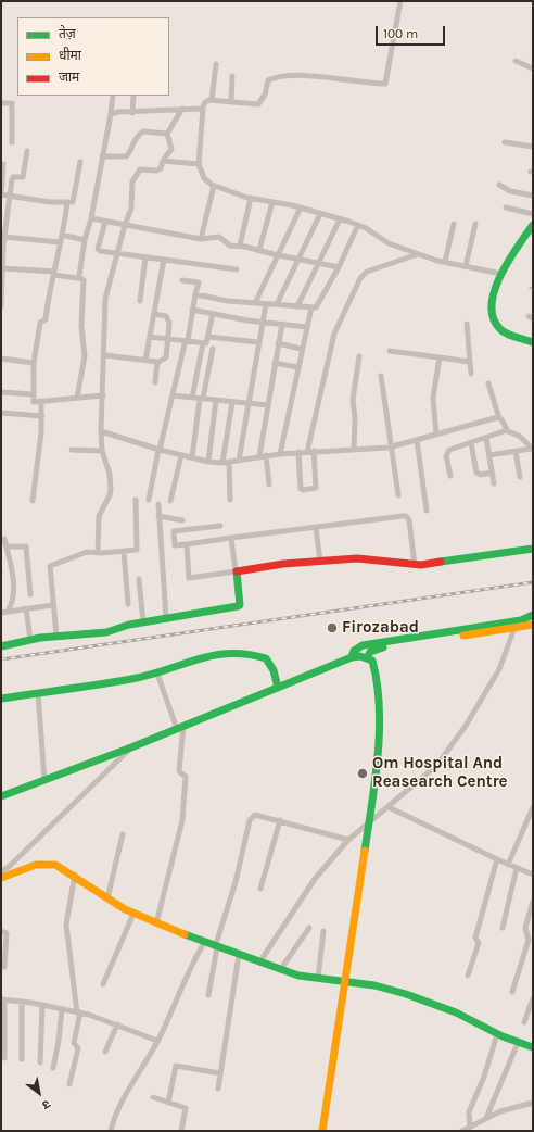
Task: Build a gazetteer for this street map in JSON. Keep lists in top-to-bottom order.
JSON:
{
  "places": ["Firozabad", "Om Hospital And Reasearch Centre"],
  "legend": ["तेज़", "धीमा", "जाम"],
  "scale_bar": "100 m",
  "north": "bottom right"
}
